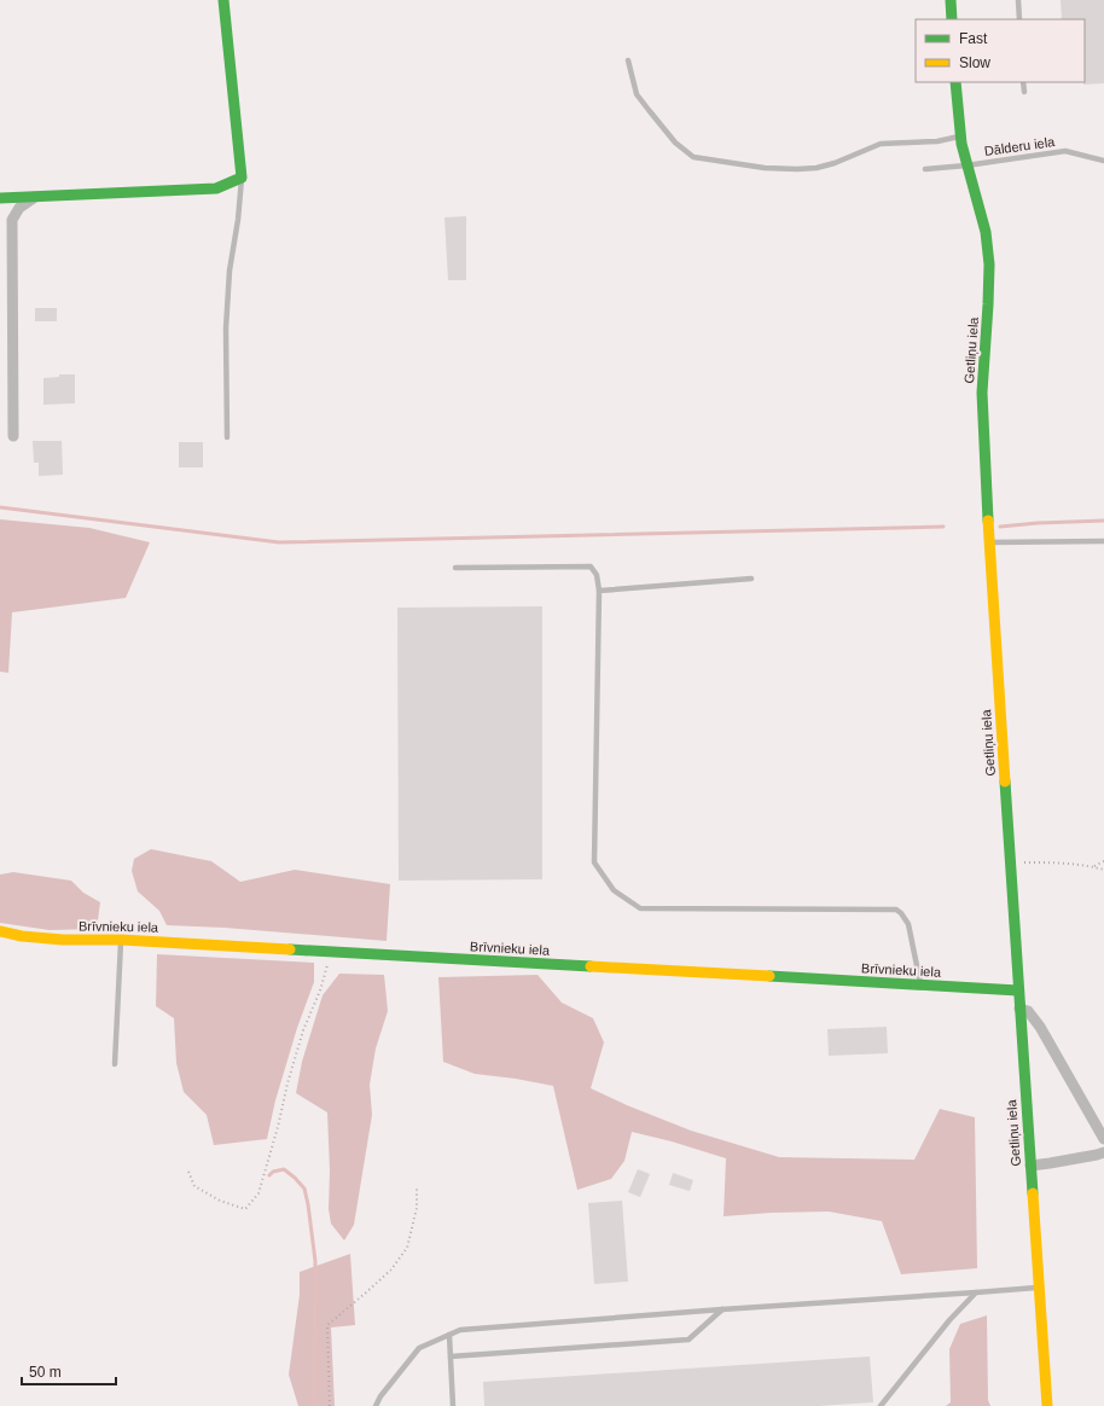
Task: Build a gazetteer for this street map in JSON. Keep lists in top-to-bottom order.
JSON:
{
  "streets": {
    "street": ["Getliņu iela", "Brīvnieku iela"],
    "lane": ["Dālderu iela"]
  },
  "crossings": [
    ["Dālderu iela", "Getliņu iela"],
    ["Getliņu iela", "Brīvnieku iela"]
  ],
  "legend": ["Fast", "Slow"],
  "scale_bar": "50 m"
}
